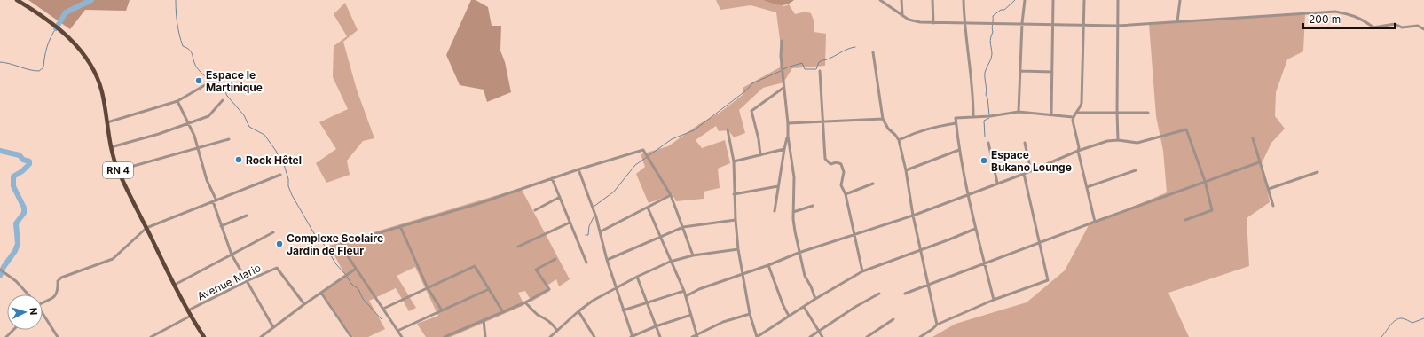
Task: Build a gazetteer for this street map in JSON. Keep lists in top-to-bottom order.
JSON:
{
  "streets": {
    "highway": ["RN 4"],
    "street": ["Avenue Mario"]
  },
  "crossings": [
    ["RN 4", "Avenue Mario"]
  ],
  "places": [
    "Espace le Martinique",
    "Rock Hôtel",
    "Espace Bukano Lounge",
    "Complexe Scolaire Jardin de Fleur"
  ],
  "scale_bar": "200 m",
  "north": "right"
}
